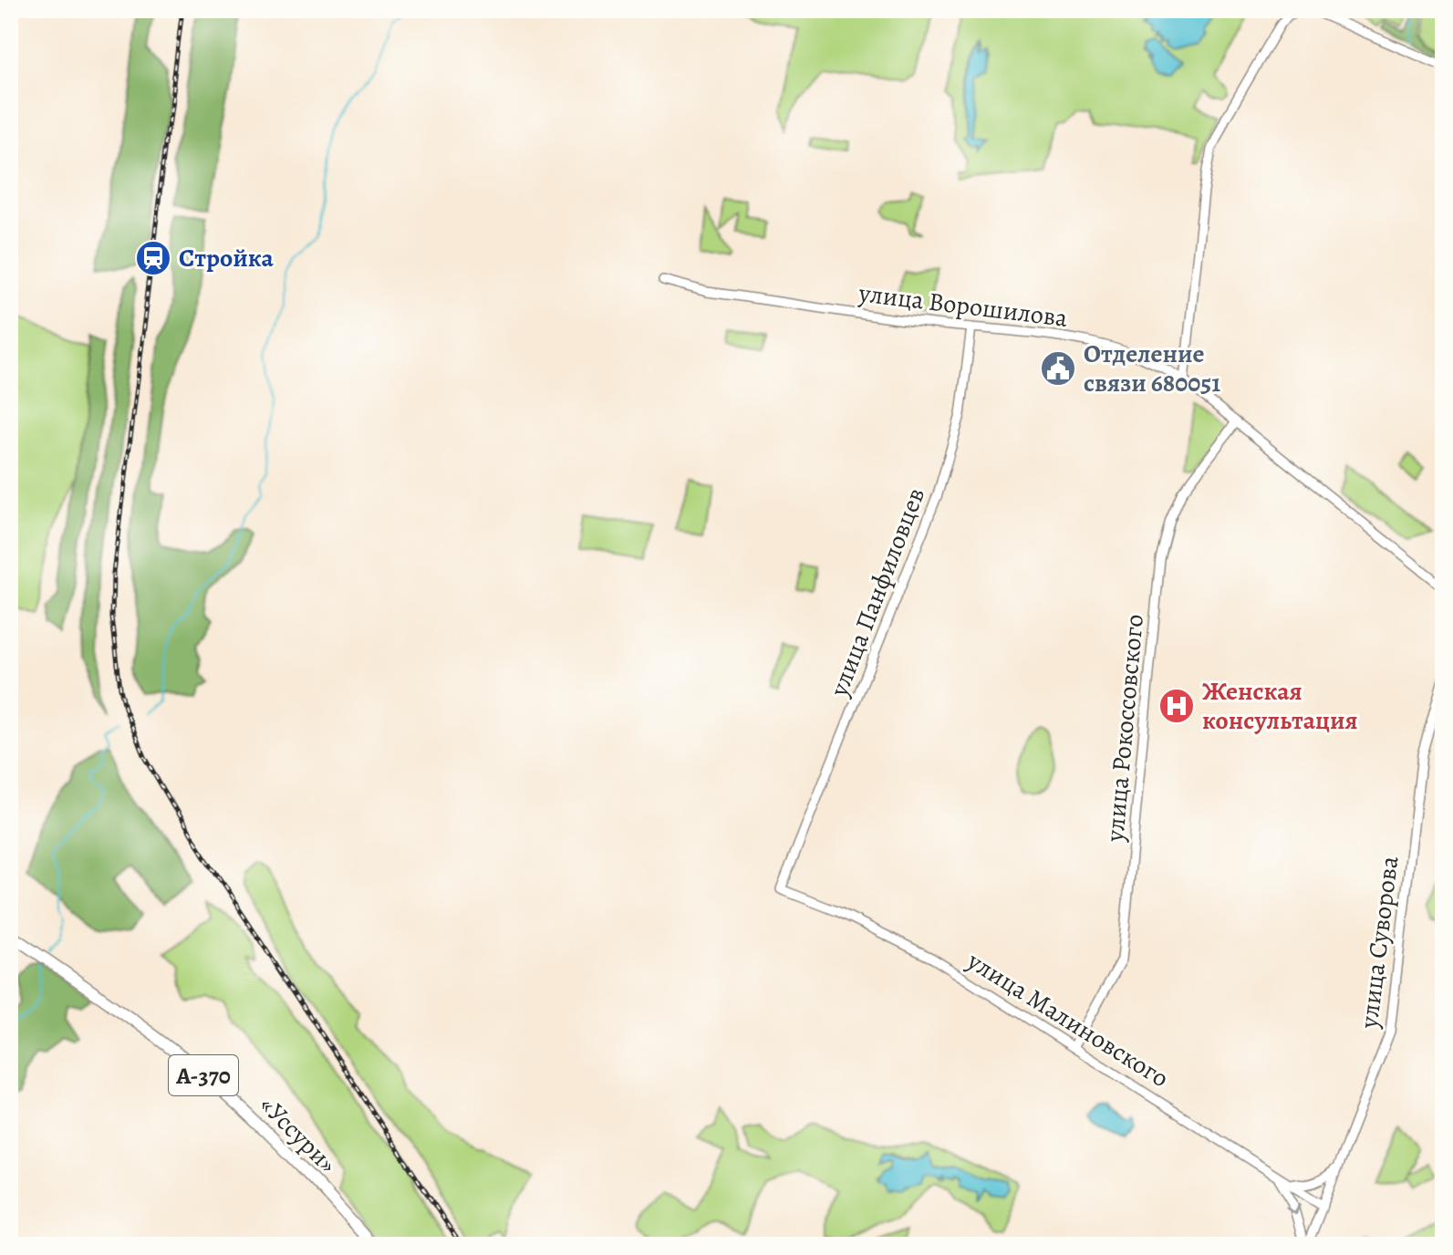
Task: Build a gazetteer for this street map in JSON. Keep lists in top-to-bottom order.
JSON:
{
  "streets": {
    "highway": ["А-370", "«Уссури»"],
    "street": [
      "улица Ворошилова",
      "улица Панфиловцев",
      "улица Рокоссовского",
      "улица Суворова",
      "улица Малиновского"
    ]
  },
  "crossings": [
    ["улица Ворошилова", "улица Панфиловцев"],
    ["улица Ворошилова", "улица Рокоссовского"],
    ["улица Панфиловцев", "улица Малиновского"],
    ["улица Рокоссовского", "улица Малиновского"],
    ["улица Суворова", "улица Малиновского"]
  ],
  "places": {
    "station": ["Стройка"],
    "public building": ["Отделение связи 680051"],
    "hospital": ["Женская консультация"]
  }
}
